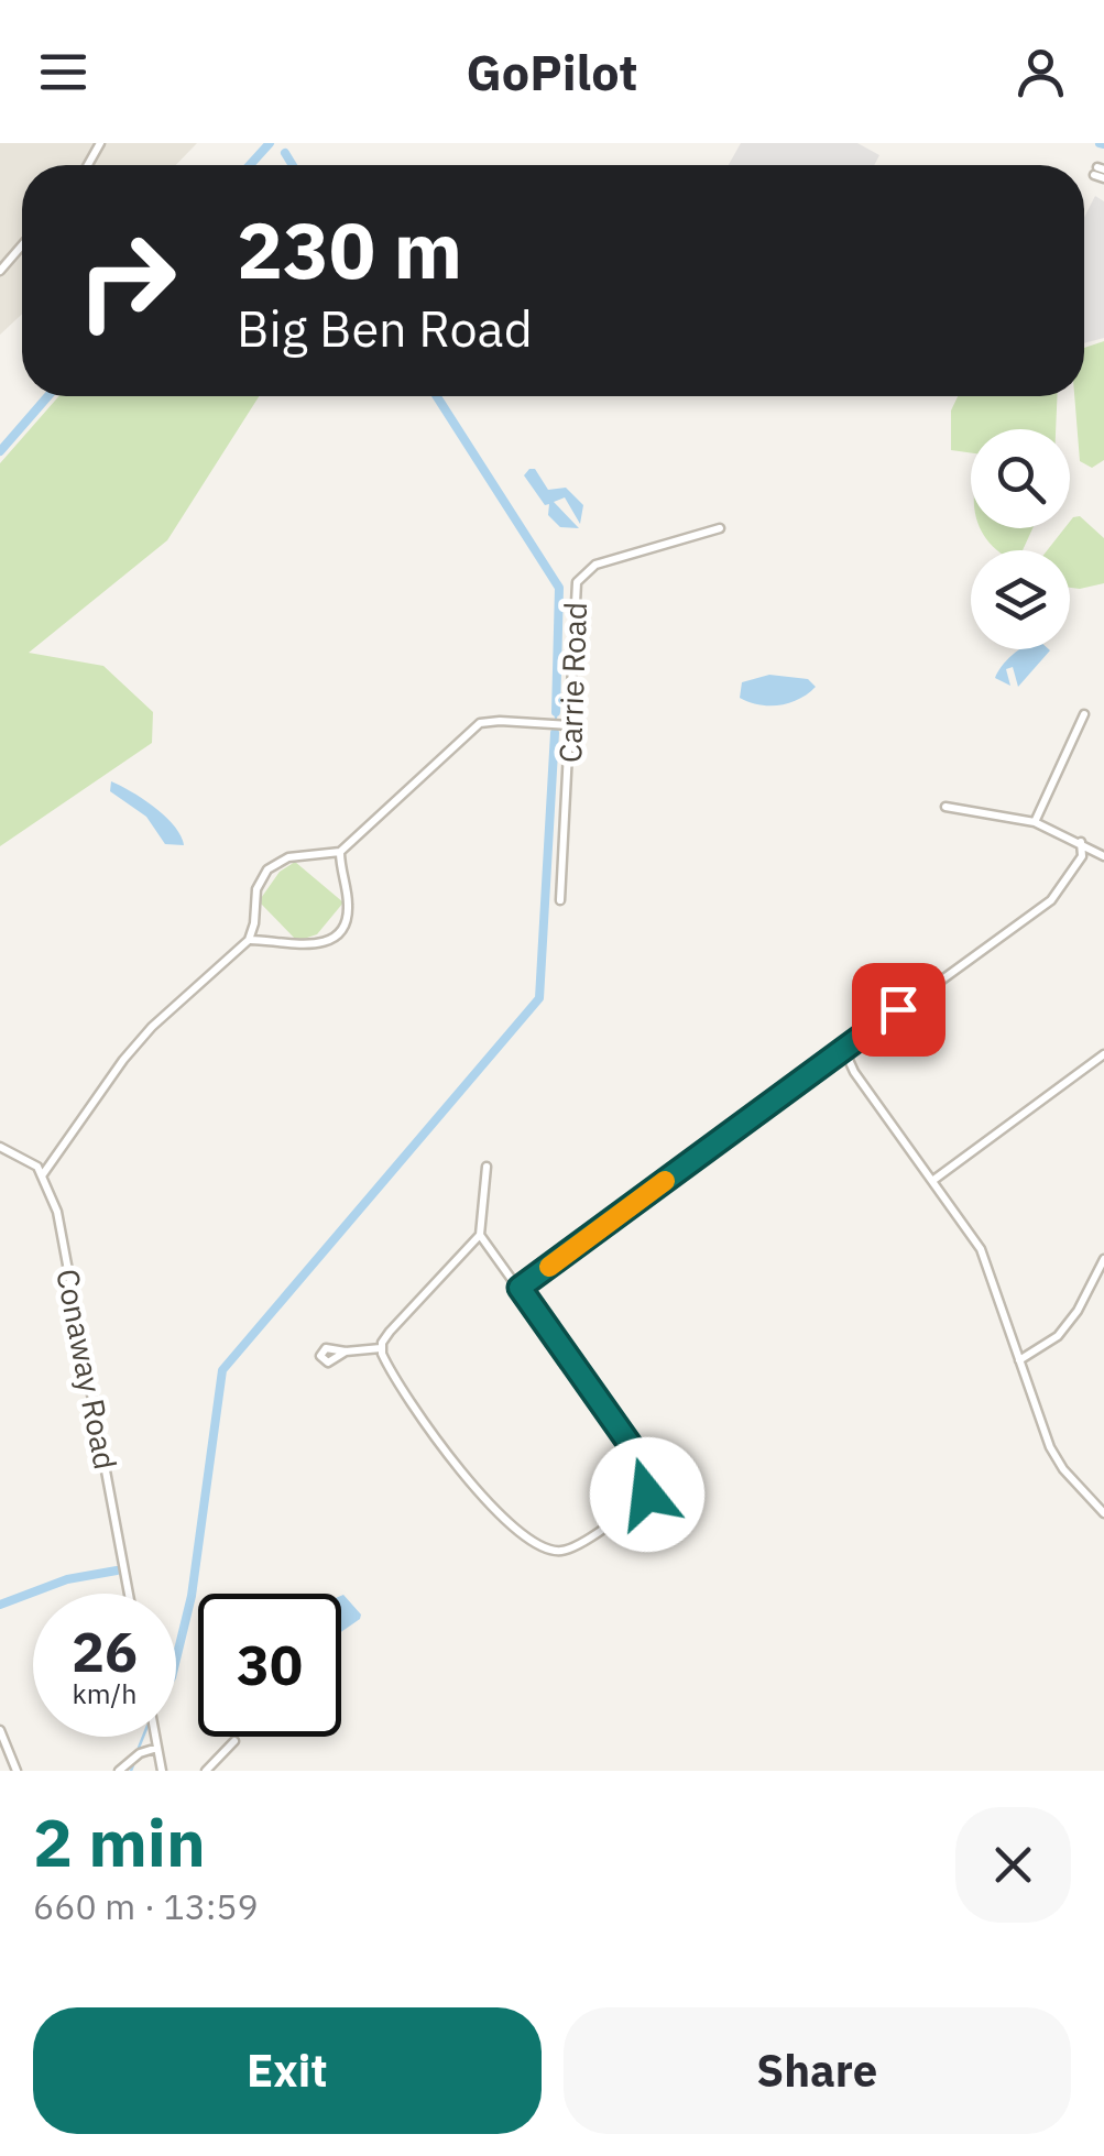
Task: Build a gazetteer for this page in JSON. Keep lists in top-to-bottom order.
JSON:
{
  "streets": {
    "street": ["Carrie Road", "Conaway Road"]
  },
  "page": {
    "header": "GoPilot",
    "turn": ["230 m", "Big Ben Road"],
    "speed": "26 km/h",
    "limit": "30",
    "heading": ["2 min", "660 m · 13:59"],
    "buttons": ["Exit", "Share"]
  }
}
